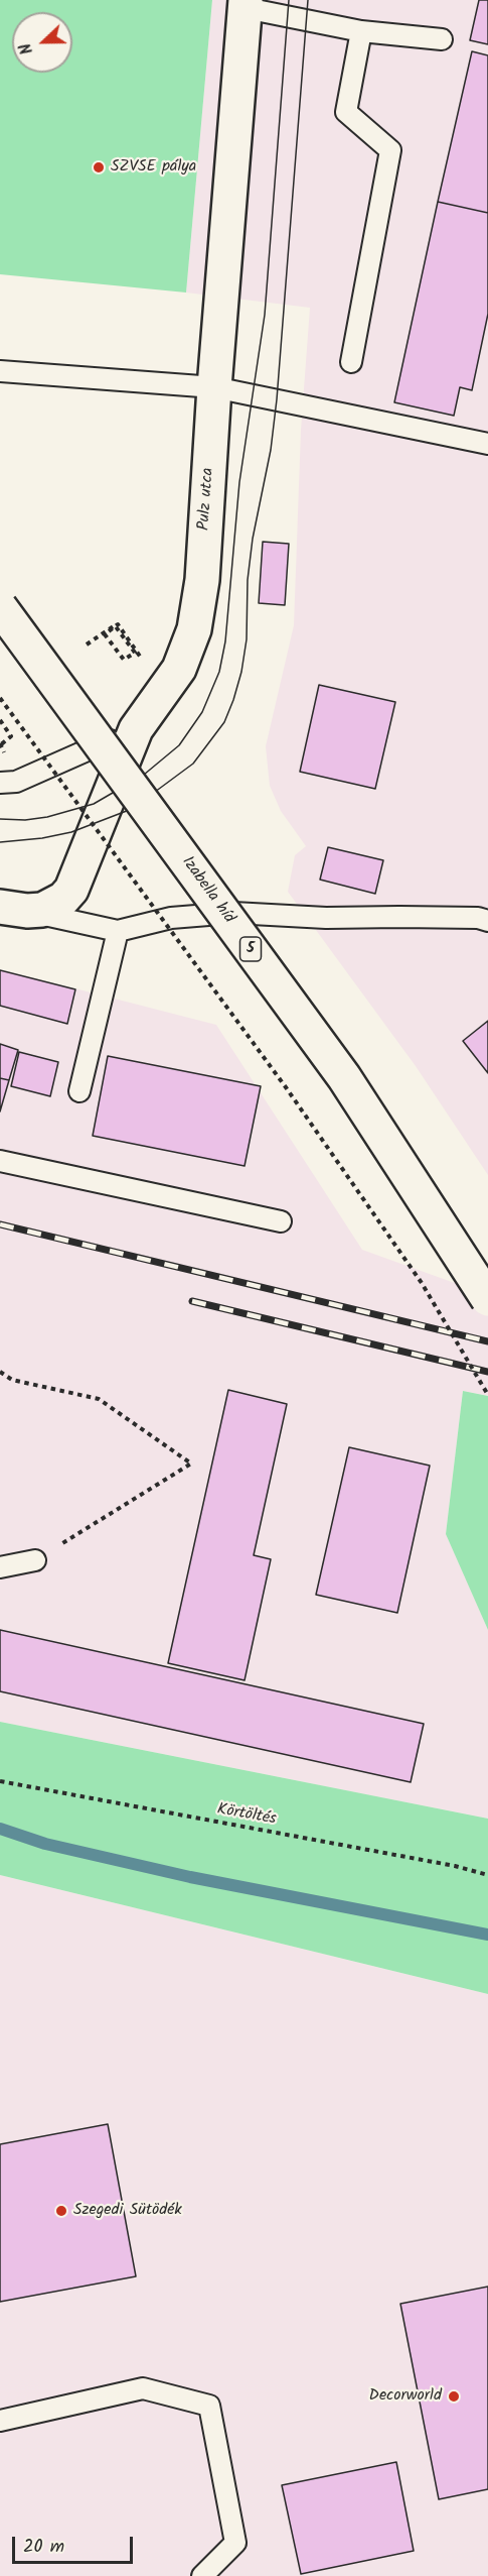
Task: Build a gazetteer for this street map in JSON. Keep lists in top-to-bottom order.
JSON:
{
  "streets": {
    "street": ["Pulz utca", "Izabella híd", "5"],
    "path": ["Körtöltés"]
  },
  "places": ["SZVSE pálya", "Szegedi Sütödék", "Decorworld"],
  "scale_bar": "20 m",
  "north": "left"
}
